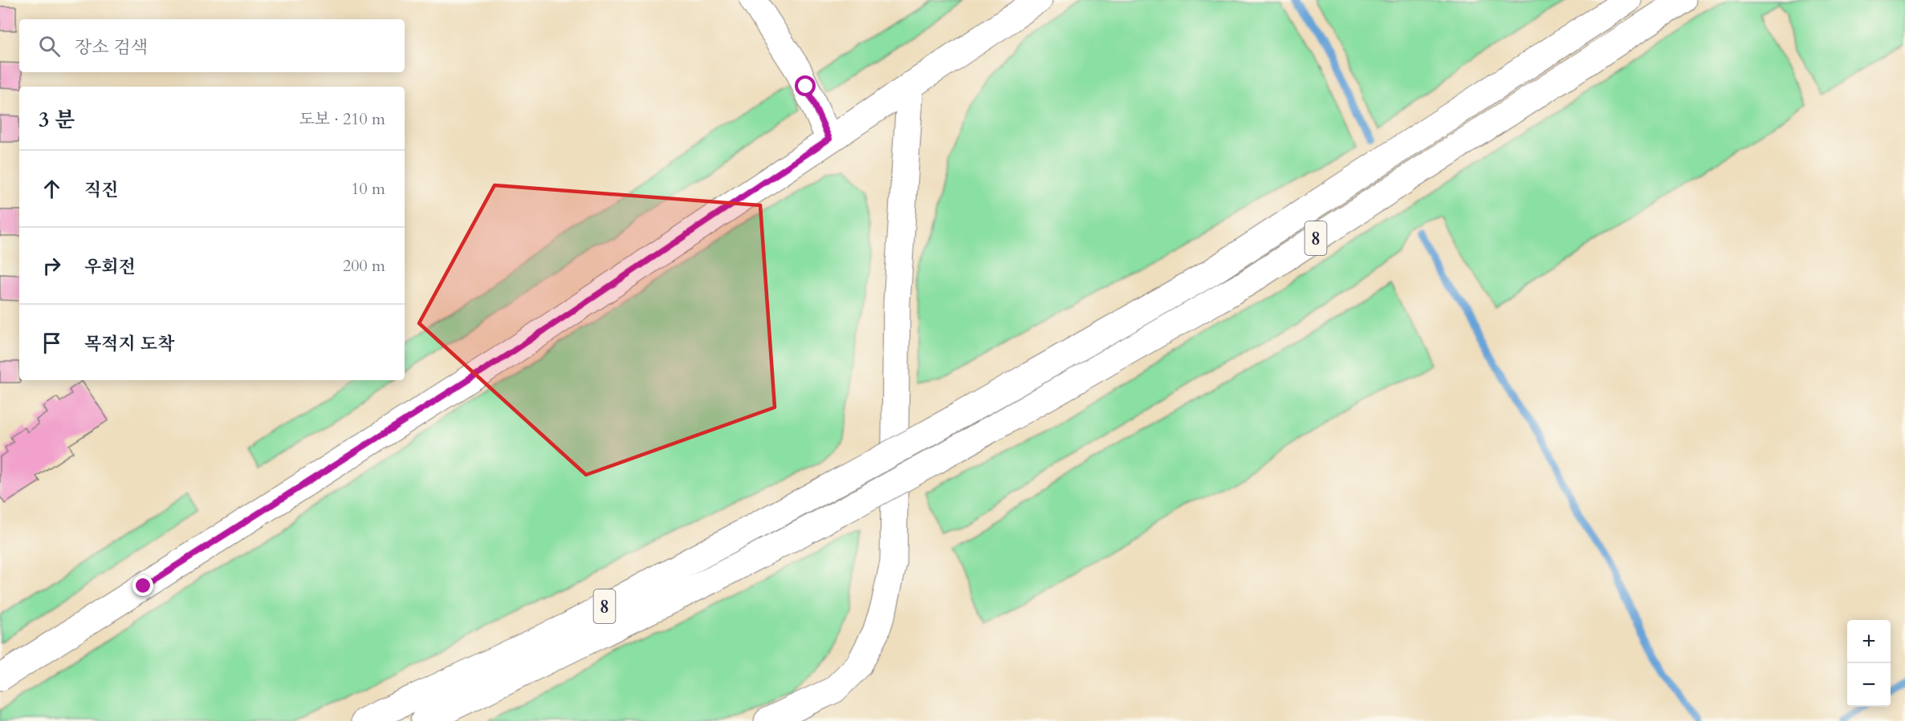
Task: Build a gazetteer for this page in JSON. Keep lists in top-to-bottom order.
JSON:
{
  "streets": {
    "main road": ["8"]
  },
  "page": {
    "search": "장소 검색",
    "heading": ["3 분", "도보 · 210 m"],
    "list": [
      ["직진", "10 m"],
      ["우회전", "200 m"],
      "목적지 도착"
    ],
    "map_buttons": ["+", "−"]
  }
}
